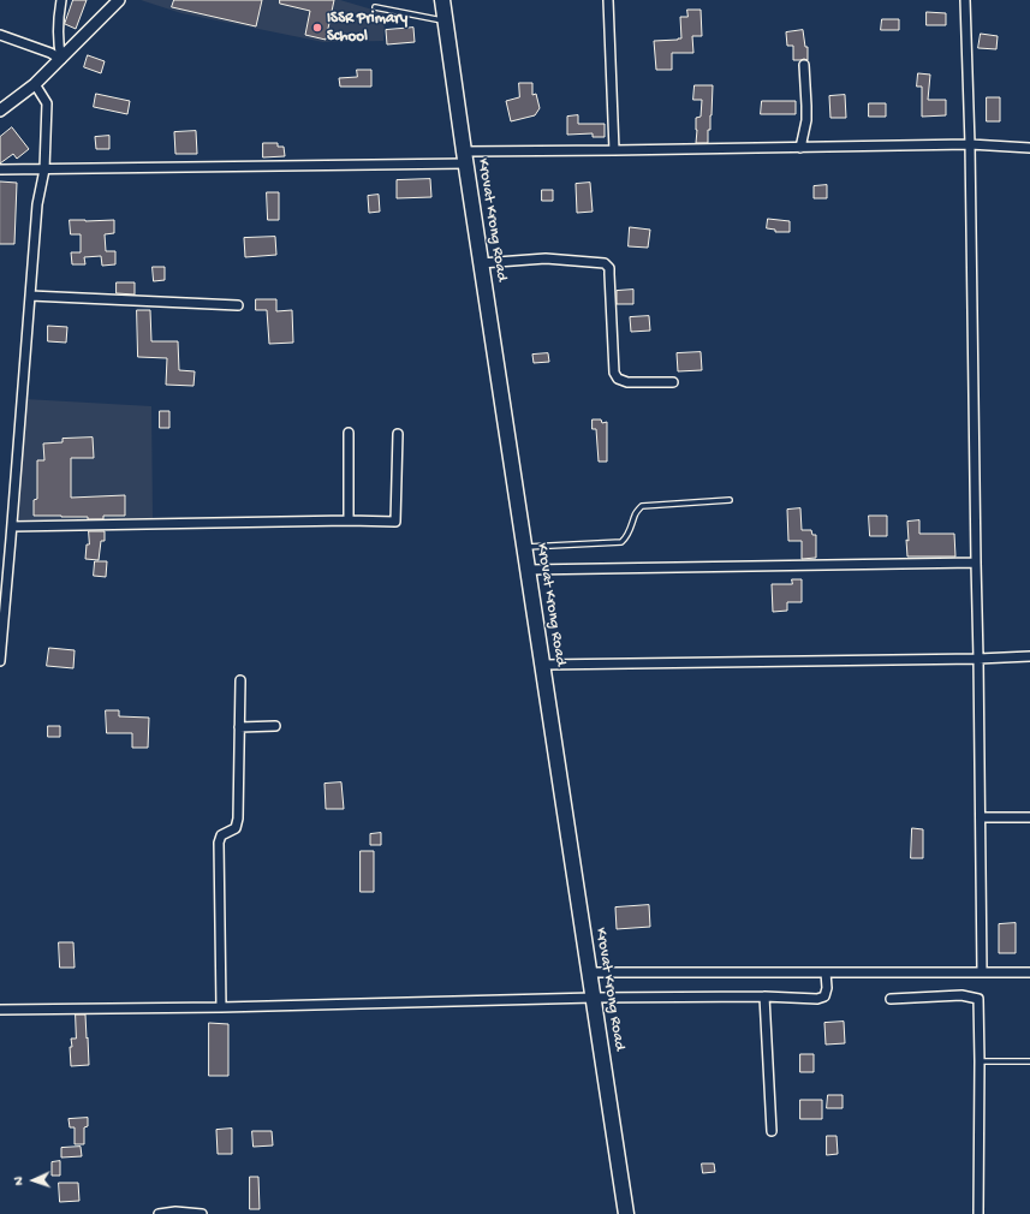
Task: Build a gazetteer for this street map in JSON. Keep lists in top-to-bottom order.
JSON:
{
  "streets": {
    "highway": ["Krovat Krong Road"]
  },
  "places": ["ISSR Primary School"],
  "north": "left"
}
